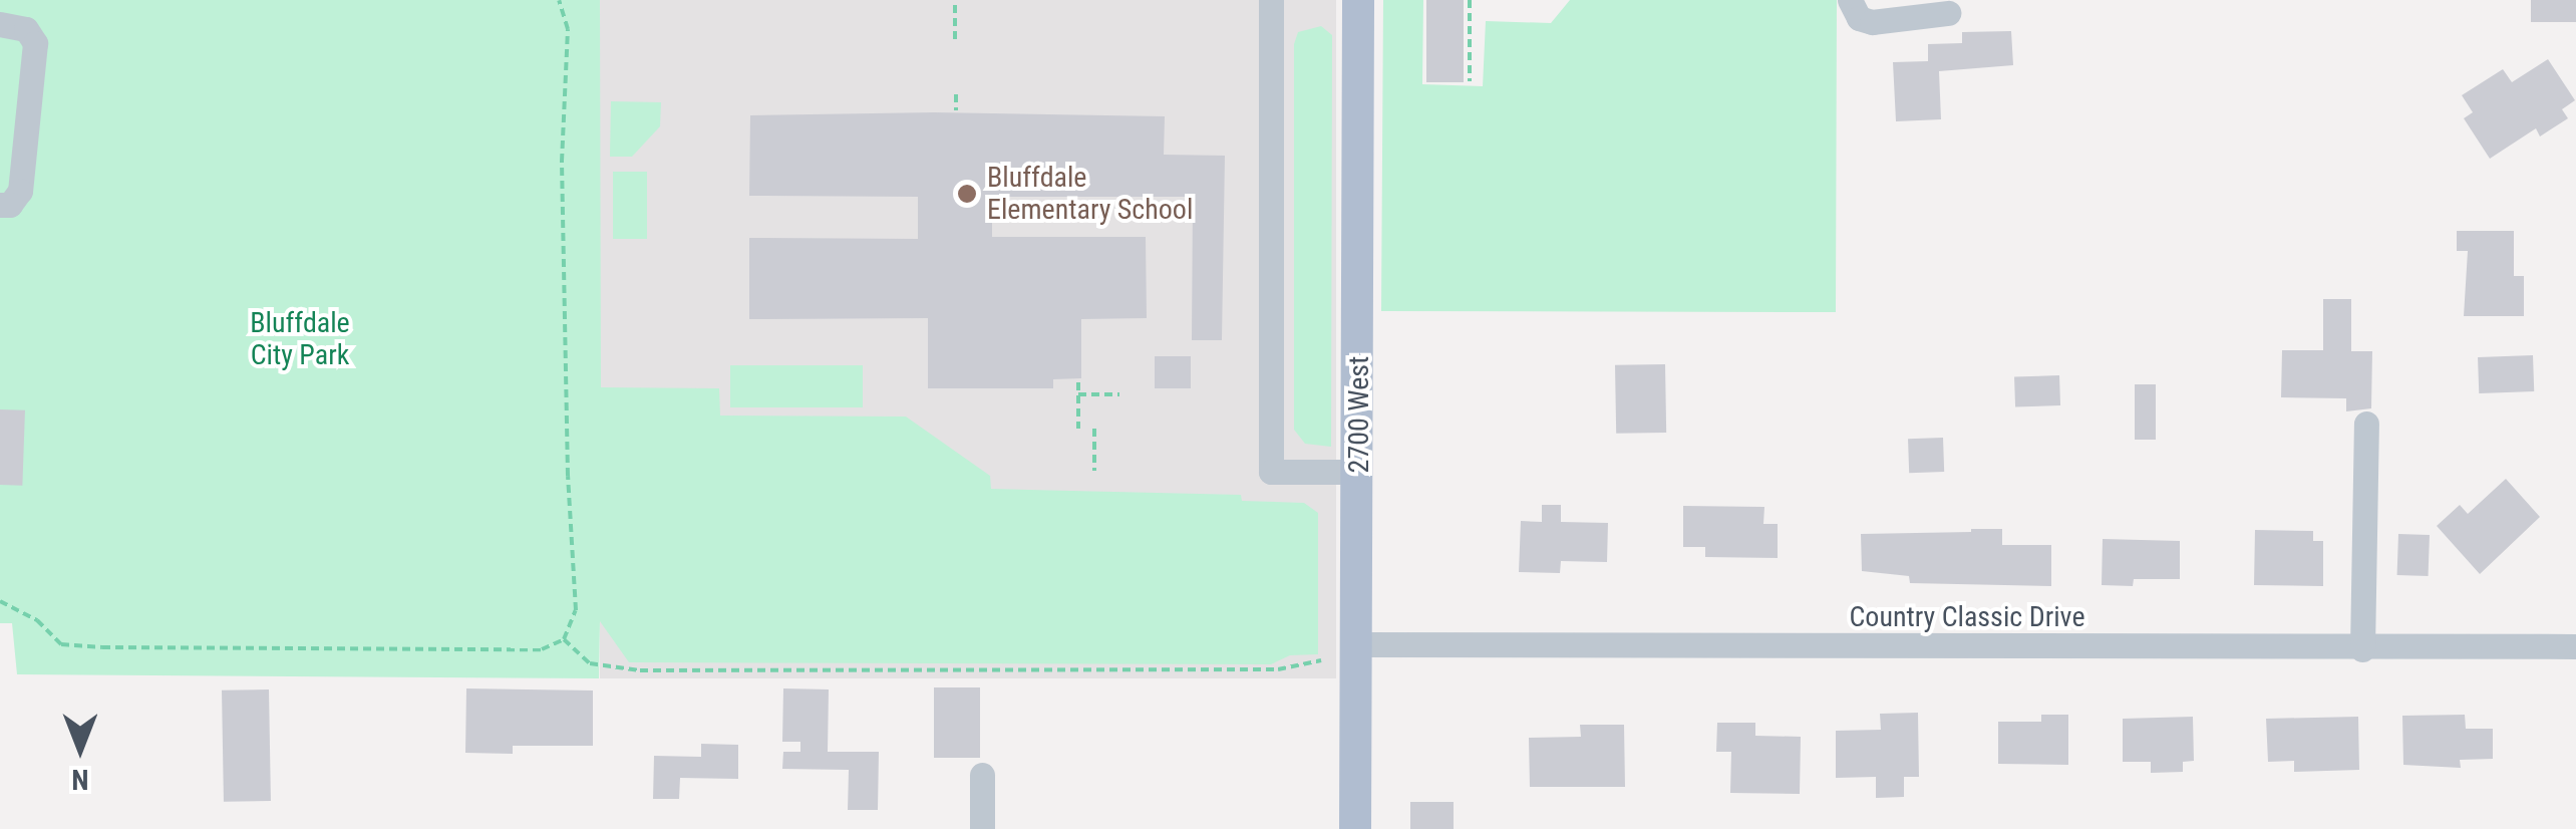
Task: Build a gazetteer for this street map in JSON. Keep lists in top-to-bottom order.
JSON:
{
  "streets": {
    "main road": ["2700 West"],
    "street": ["Country Classic Drive"]
  },
  "crossings": [
    ["2700 West", "Country Classic Drive"]
  ],
  "parks": ["Bluffdale City Park"],
  "places": ["Bluffdale Elementary School"],
  "north": "bottom"
}
